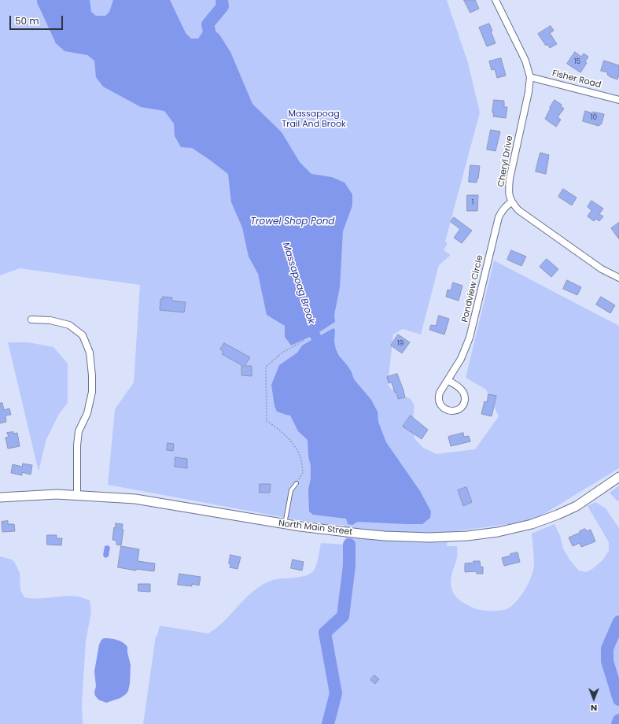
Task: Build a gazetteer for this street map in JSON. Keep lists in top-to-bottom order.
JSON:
{
  "streets": {
    "main road": ["North Main Street"],
    "street": ["Fisher Road", "Cheryl Drive", "Pondview Circle"]
  },
  "crossings": [
    ["Fisher Road", "Cheryl Drive"],
    ["Cheryl Drive", "Pondview Circle"]
  ],
  "water": ["Trowel Shop Pond", "Massapoag Brook"],
  "parks": ["Massapoag Trail And Brook"],
  "house_numbers": [
    "15",
    "10",
    "1",
    "19"
  ],
  "scale_bar": "50 m",
  "north": "bottom"
}
